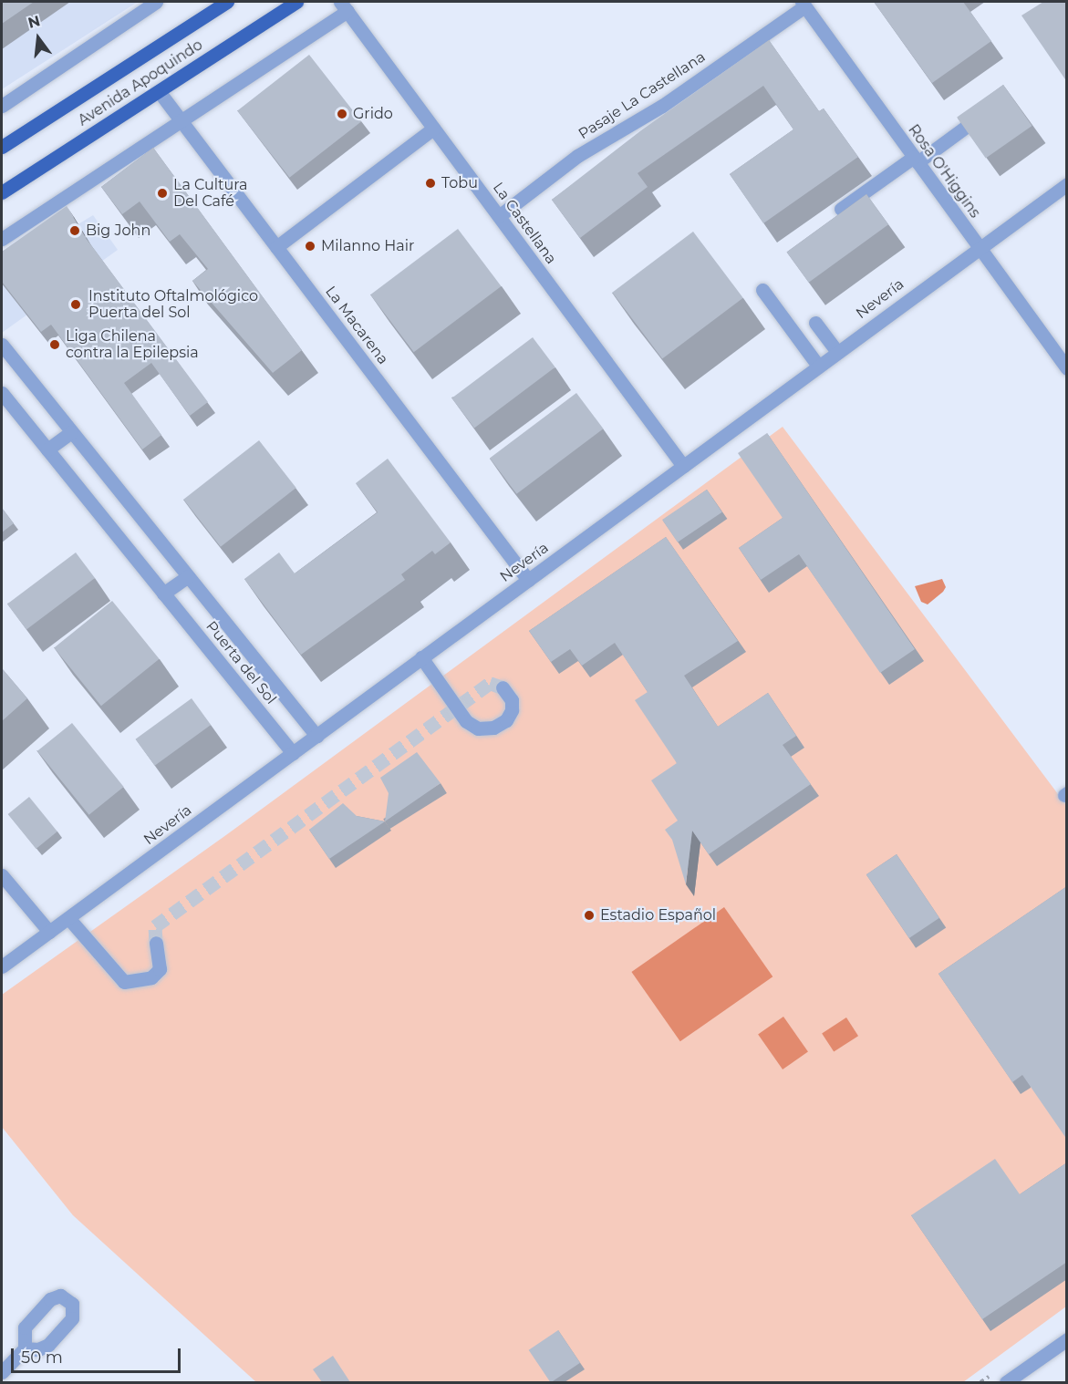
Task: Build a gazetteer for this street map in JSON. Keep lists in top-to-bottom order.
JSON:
{
  "streets": {
    "main road": ["Avenida Apoquindo"],
    "street": [
      "Pasaje La Castellana",
      "Rosa O'Higgins",
      "La Castellana",
      "Nevería",
      "La Macarena",
      "Puerta del Sol"
    ]
  },
  "crossings": [
    ["Avenida Apoquindo", "La Macarena"],
    ["Pasaje La Castellana", "Rosa O'Higgins"],
    ["Pasaje La Castellana", "La Castellana"],
    ["Rosa O'Higgins", "Nevería"],
    ["La Castellana", "Nevería"],
    ["Nevería", "La Macarena"],
    ["Nevería", "Puerta del Sol"]
  ],
  "places": [
    "Grido",
    "Tobu",
    "La Cultura Del Café",
    "Big John",
    "Milanno Hair",
    "Instituto Oftalmológico Puerta del Sol",
    "Liga Chilena contra la Epilepsia",
    "Estadio Español"
  ],
  "scale_bar": "50 m",
  "north": "top"
}
